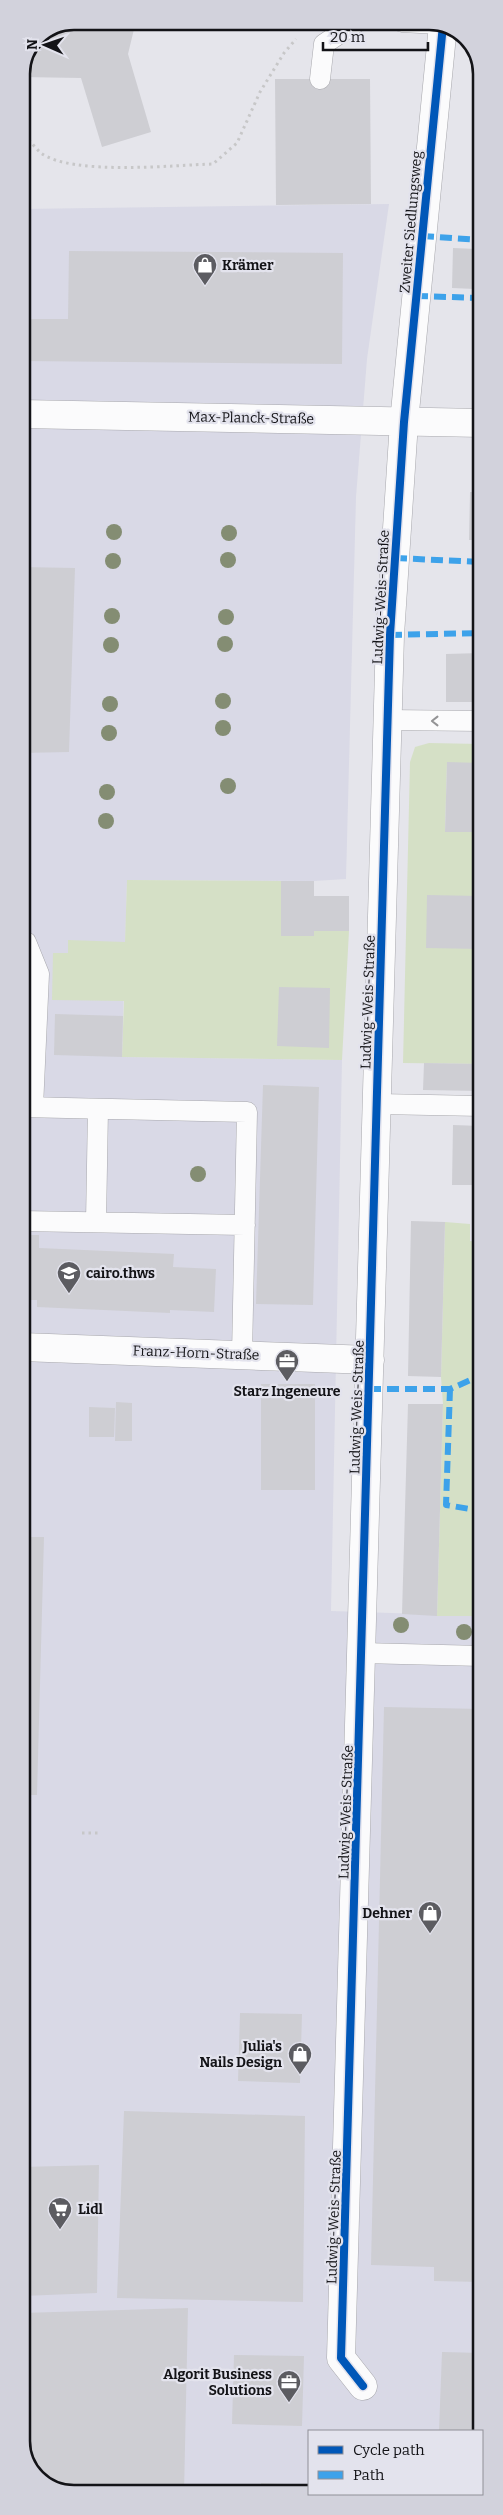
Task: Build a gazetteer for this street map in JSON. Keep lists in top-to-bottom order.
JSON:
{
  "streets": {
    "street": [
      "Zweiter Siedlungsweg",
      "Max-Planck-Straße",
      "Ludwig-Weis-Straße",
      "Franz-Horn-Straße"
    ]
  },
  "crossings": [
    ["Zweiter Siedlungsweg", "Max-Planck-Straße"],
    ["Zweiter Siedlungsweg", "Ludwig-Weis-Straße"],
    ["Max-Planck-Straße", "Ludwig-Weis-Straße"],
    ["Ludwig-Weis-Straße", "Franz-Horn-Straße"]
  ],
  "places": {
    "shop": ["Krämer", "Dehner", "Julia's Nails Design"],
    "school or university": ["cairo.thws"],
    "office": ["Starz Ingeneure", "Algorit Business Solutions"],
    "supermarket": ["Lidl"]
  },
  "legend": ["Cycle path", "Path"],
  "scale_bar": "20 m",
  "north": "left"
}
